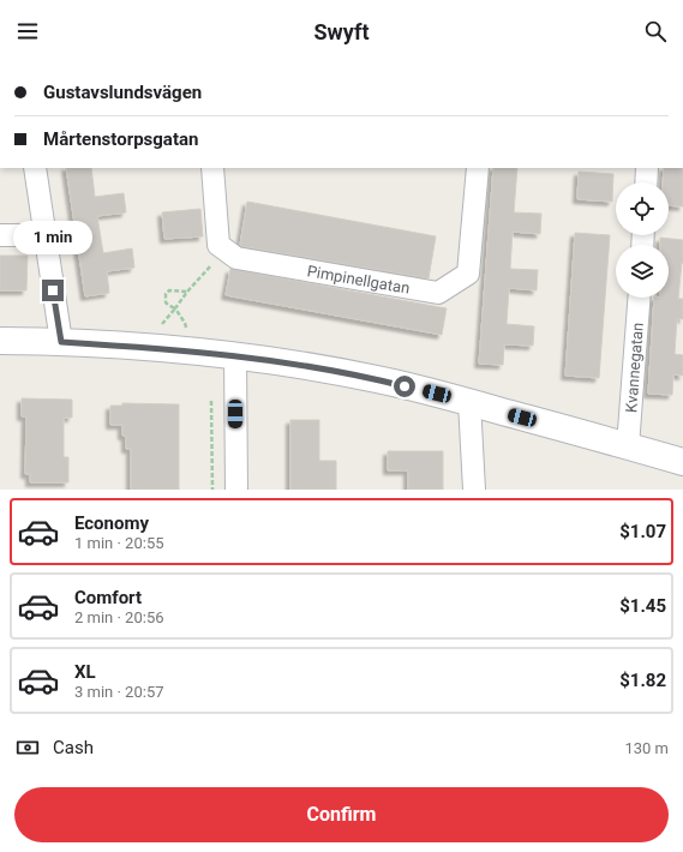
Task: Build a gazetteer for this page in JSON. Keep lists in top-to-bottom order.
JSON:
{
  "streets": {
    "street": ["Pimpinellgatan", "Kvannegatan"]
  },
  "page": {
    "header": "Swyft",
    "banner": ["Gustavslundsvägen", "Mårtenstorpsgatan"],
    "bubble": "1 min",
    "list": [
      {
        "name": "Economy",
        "note": "1 min · 20:55",
        "value": "$1.07"
      },
      {
        "name": "Comfort",
        "note": "2 min · 20:56",
        "value": "$1.45"
      },
      {
        "name": "XL",
        "note": "3 min · 20:57",
        "value": "$1.82"
      }
    ],
    "pay": ["Cash", "130 m"],
    "buttons": "Confirm"
  }
}
